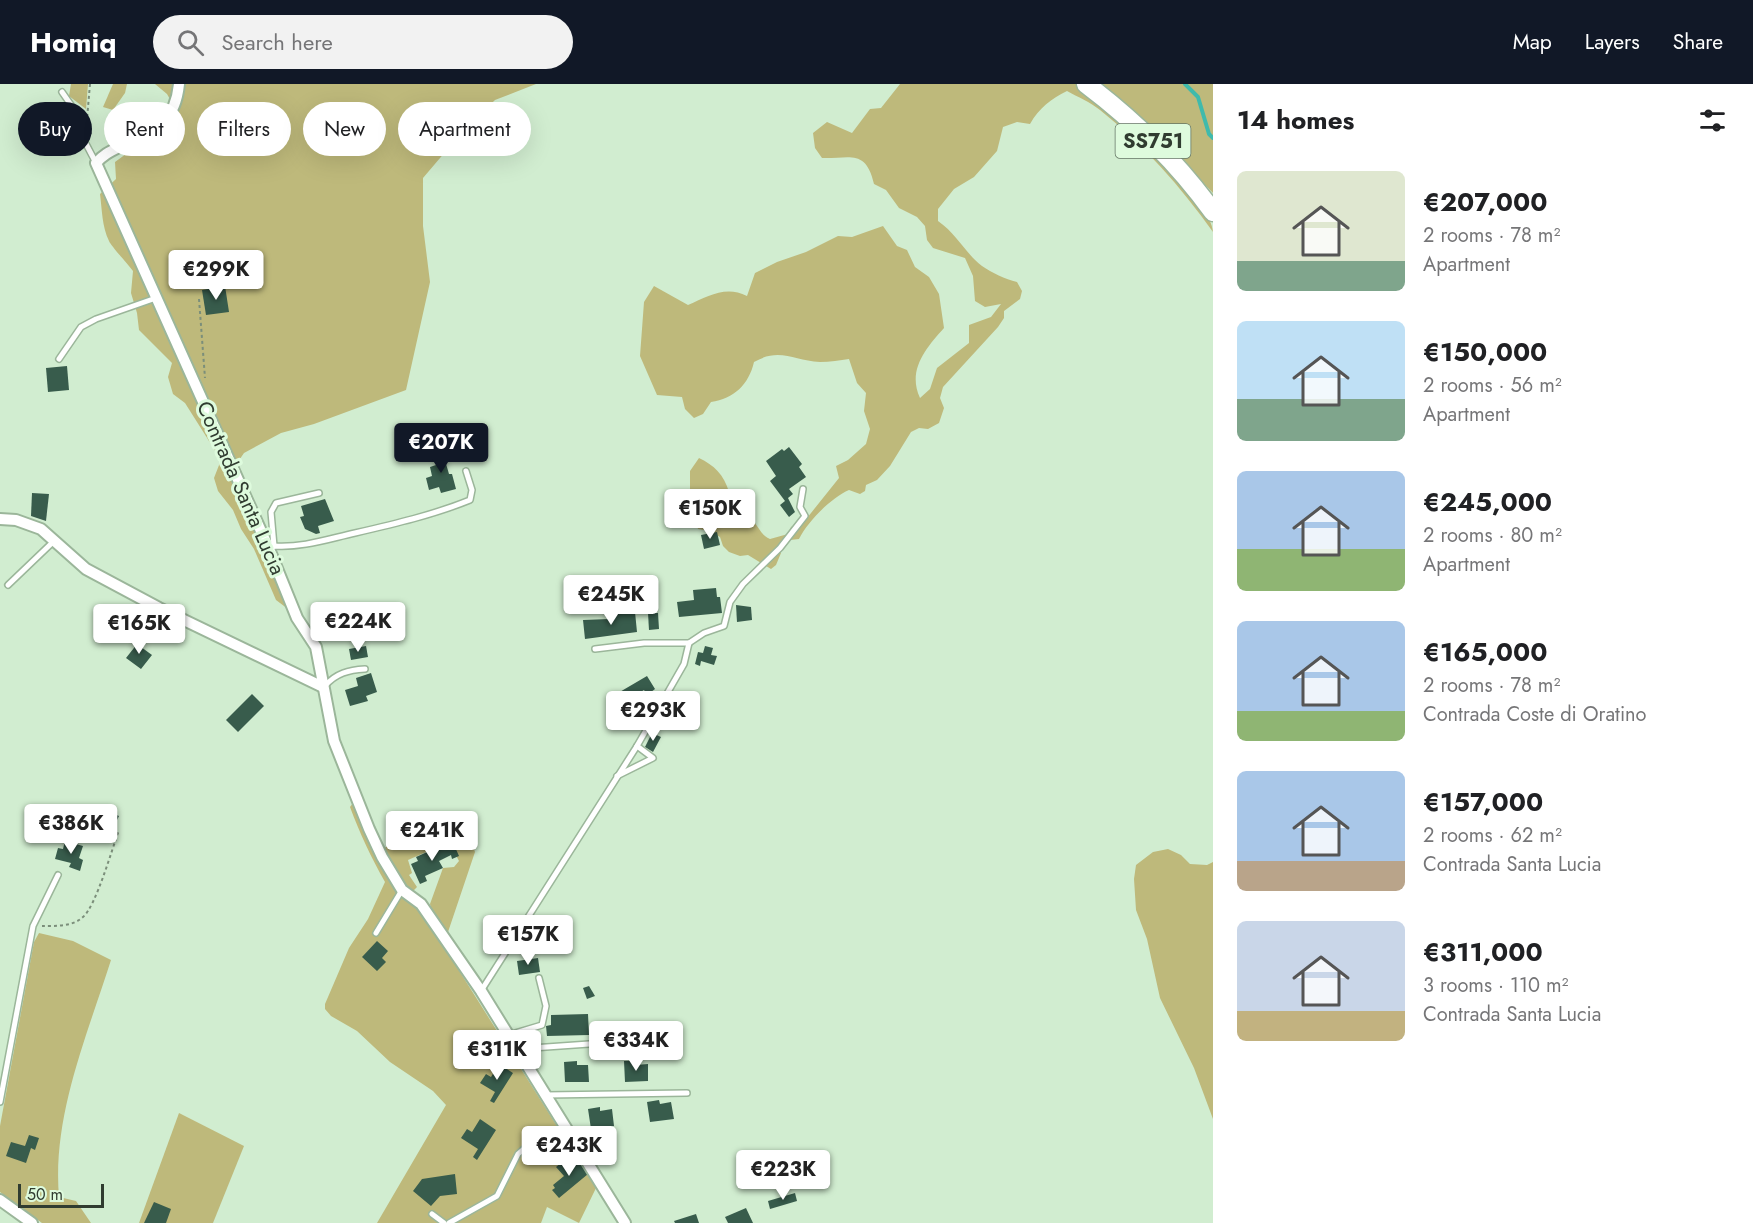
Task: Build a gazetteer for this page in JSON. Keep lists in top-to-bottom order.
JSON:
{
  "streets": {
    "main road": ["SS751"],
    "street": ["Contrada Santa Lucia"]
  },
  "scale_bar": "50 m",
  "page": {
    "header": "Homiq",
    "search": "Search here",
    "nav": ["Map", "Layers", "Share"],
    "heading": "14 homes",
    "chip": [
      "Buy",
      "Rent",
      "Filters",
      "New",
      "Apartment"
    ],
    "list": [
      {
        "name": "€207,000",
        "note": "2 rooms · 78 m² · Apartment"
      },
      {
        "name": "€150,000",
        "note": "2 rooms · 56 m² · Apartment"
      },
      {
        "name": "€245,000",
        "note": "2 rooms · 80 m² · Apartment"
      },
      {
        "name": "€165,000",
        "note": "2 rooms · 78 m² · Contrada Coste di Oratino"
      },
      {
        "name": "€157,000",
        "note": "2 rooms · 62 m² · Contrada Santa Lucia"
      },
      {
        "name": "€311,000",
        "note": "3 rooms · 110 m² · Contrada Santa Lucia"
      }
    ],
    "price": [
      "€299K",
      "€207K",
      "€150K",
      "€245K",
      "€224K",
      "€165K",
      "€293K",
      "€386K",
      "€241K",
      "€157K",
      "€334K",
      "€311K",
      "€243K",
      "€223K"
    ],
    "scale": "50 m"
  }
}
